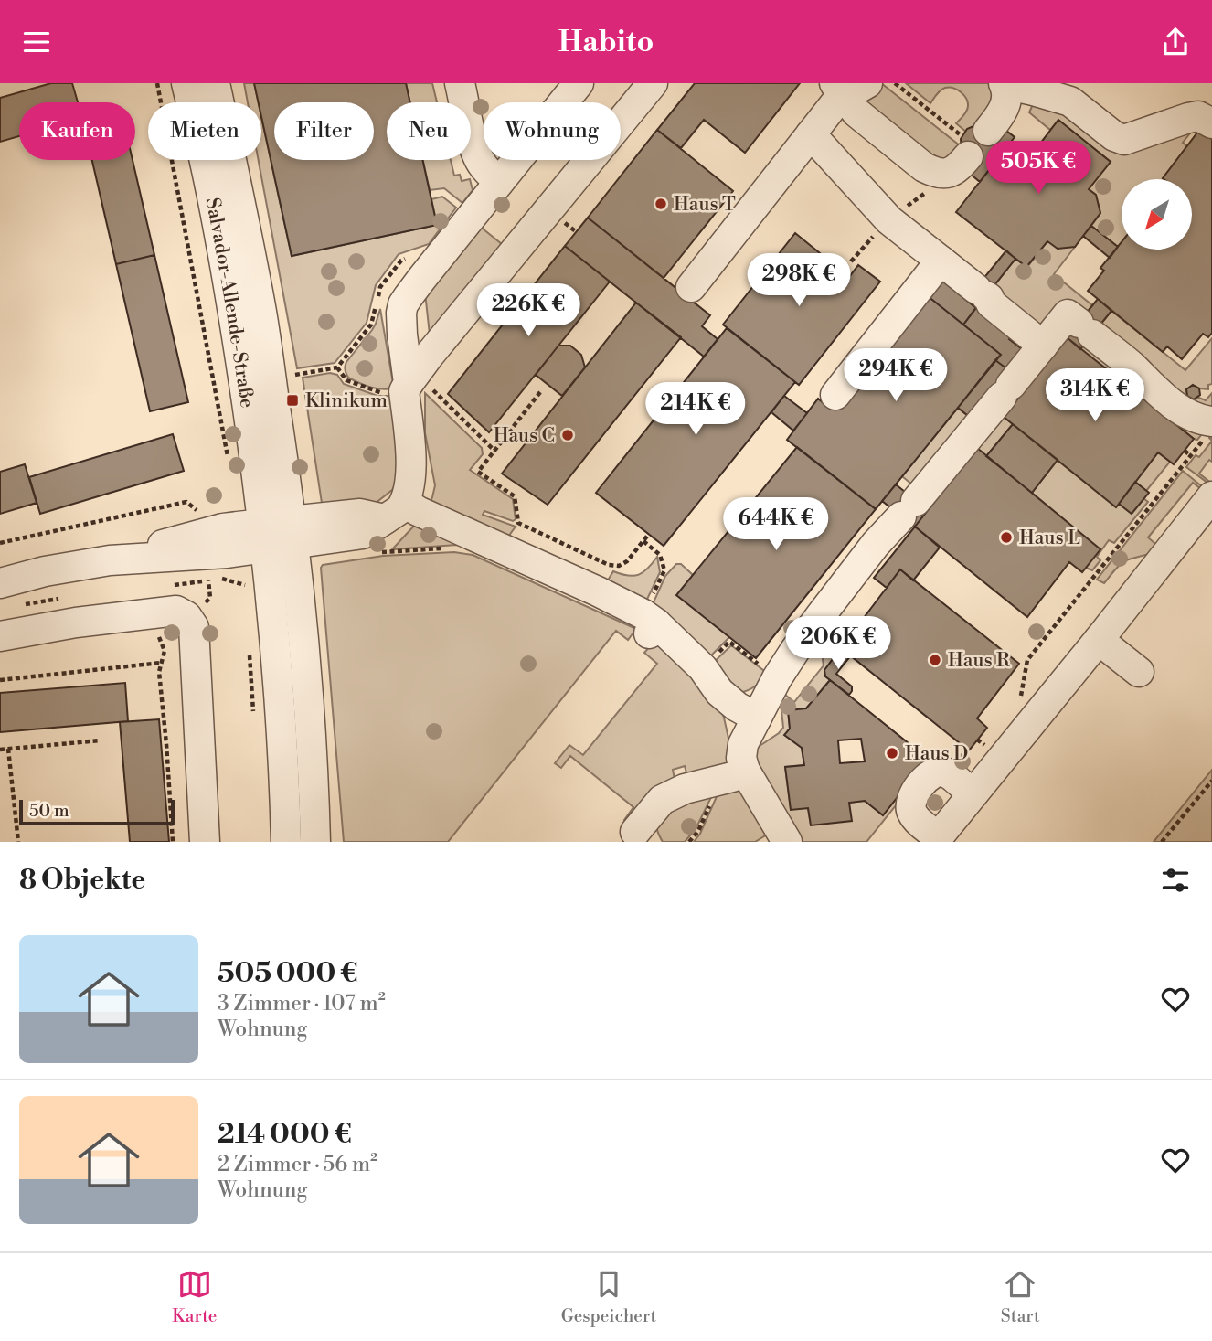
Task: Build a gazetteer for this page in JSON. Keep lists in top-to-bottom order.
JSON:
{
  "streets": {
    "street": ["Salvador-Allende-Straße"]
  },
  "places": {
    "other": [
      "Haus T",
      "Haus C",
      "Haus L",
      "Haus R",
      "Haus D"
    ],
    "transit": ["Klinikum"]
  },
  "scale_bar": "50 m",
  "north": "bottom left",
  "page": {
    "header": "Habito",
    "chip": [
      "Kaufen",
      "Mieten",
      "Filter",
      "Neu",
      "Wohnung"
    ],
    "price": [
      "505K €",
      "298K €",
      "226K €",
      "294K €",
      "314K €",
      "214K €",
      "644K €",
      "206K €"
    ],
    "scale": "50 m",
    "heading": "8 Objekte",
    "list": [
      {
        "name": "505 000 €",
        "note": "3 Zimmer · 107 m² · Wohnung"
      },
      {
        "name": "214 000 €",
        "note": "2 Zimmer · 56 m² · Wohnung"
      }
    ],
    "tabs": ["Karte", "Gespeichert", "Start"]
  }
}
